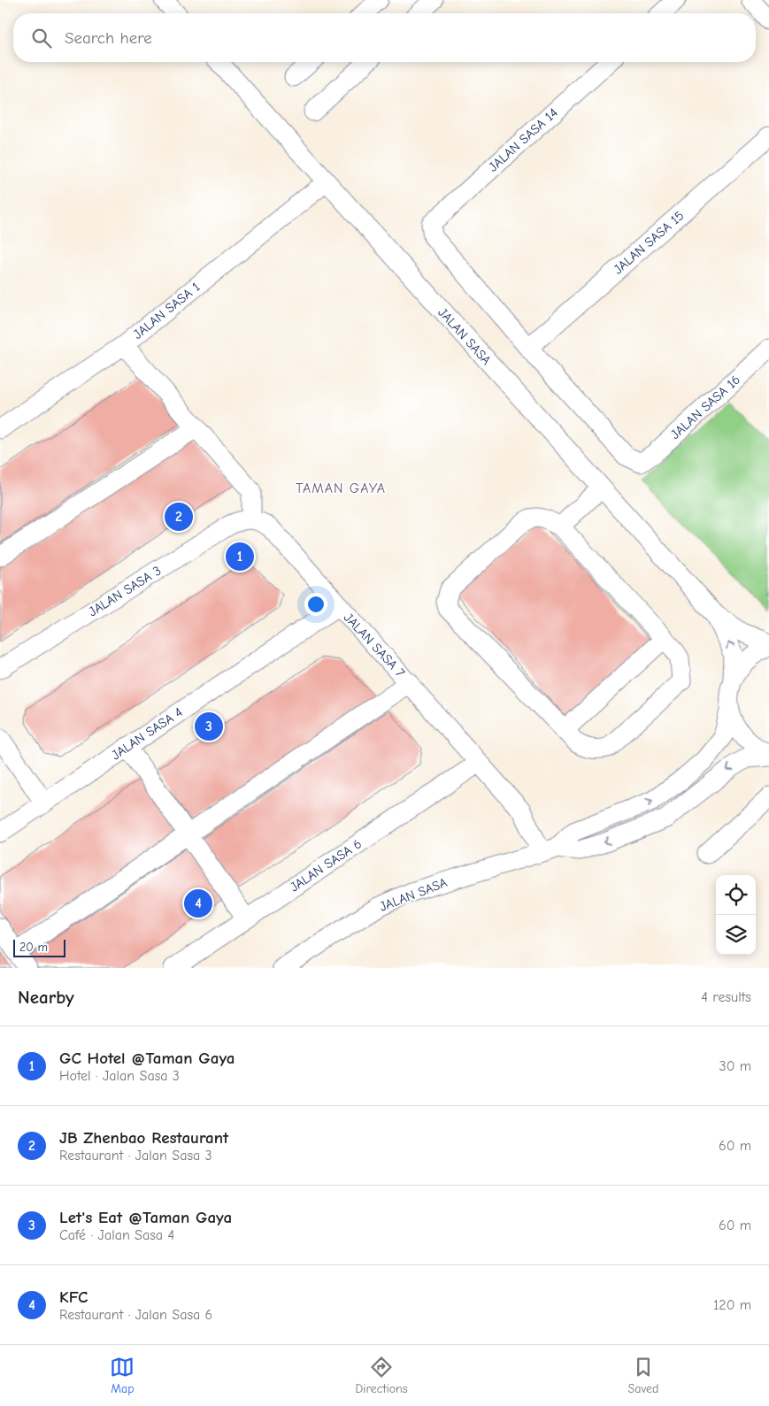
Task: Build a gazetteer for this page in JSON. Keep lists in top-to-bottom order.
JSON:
{
  "streets": {
    "street": [
      "JALAN SASA 14",
      "JALAN SASA 15",
      "JALAN SASA 1",
      "JALAN SASA",
      "JALAN SASA 16",
      "JALAN SASA 3",
      "JALAN SASA 7",
      "JALAN SASA 4",
      "JALAN SASA 6"
    ]
  },
  "crossings": [
    ["JALAN SASA 14", "JALAN SASA 15"],
    ["JALAN SASA 14", "JALAN SASA 16"],
    ["JALAN SASA 15", "JALAN SASA 16"],
    ["JALAN SASA 1", "JALAN SASA"],
    ["JALAN SASA", "JALAN SASA 7"],
    ["JALAN SASA 3", "JALAN SASA 7"],
    ["JALAN SASA 7", "JALAN SASA 4"],
    ["JALAN SASA 7", "JALAN SASA 6"]
  ],
  "districts": ["TAMAN GAYA"],
  "scale_bar": "20 m",
  "page": {
    "search": "Search here",
    "pins": [
      "2",
      "1",
      "3",
      "4"
    ],
    "scale": "20 m",
    "heading": ["Nearby", "4 results"],
    "list": [
      {
        "mark": "1",
        "name": "GC Hotel @Taman Gaya",
        "note": "Hotel · Jalan Sasa 3",
        "value": "30 m"
      },
      {
        "mark": "2",
        "name": "JB Zhenbao Restaurant",
        "note": "Restaurant · Jalan Sasa 3",
        "value": "60 m"
      },
      {
        "mark": "3",
        "name": "Let's Eat @Taman Gaya",
        "note": "Café · Jalan Sasa 4",
        "value": "60 m"
      },
      {
        "mark": "4",
        "name": "KFC",
        "note": "Restaurant · Jalan Sasa 6",
        "value": "120 m"
      }
    ],
    "nav": ["Map", "Directions", "Saved"]
  }
}
